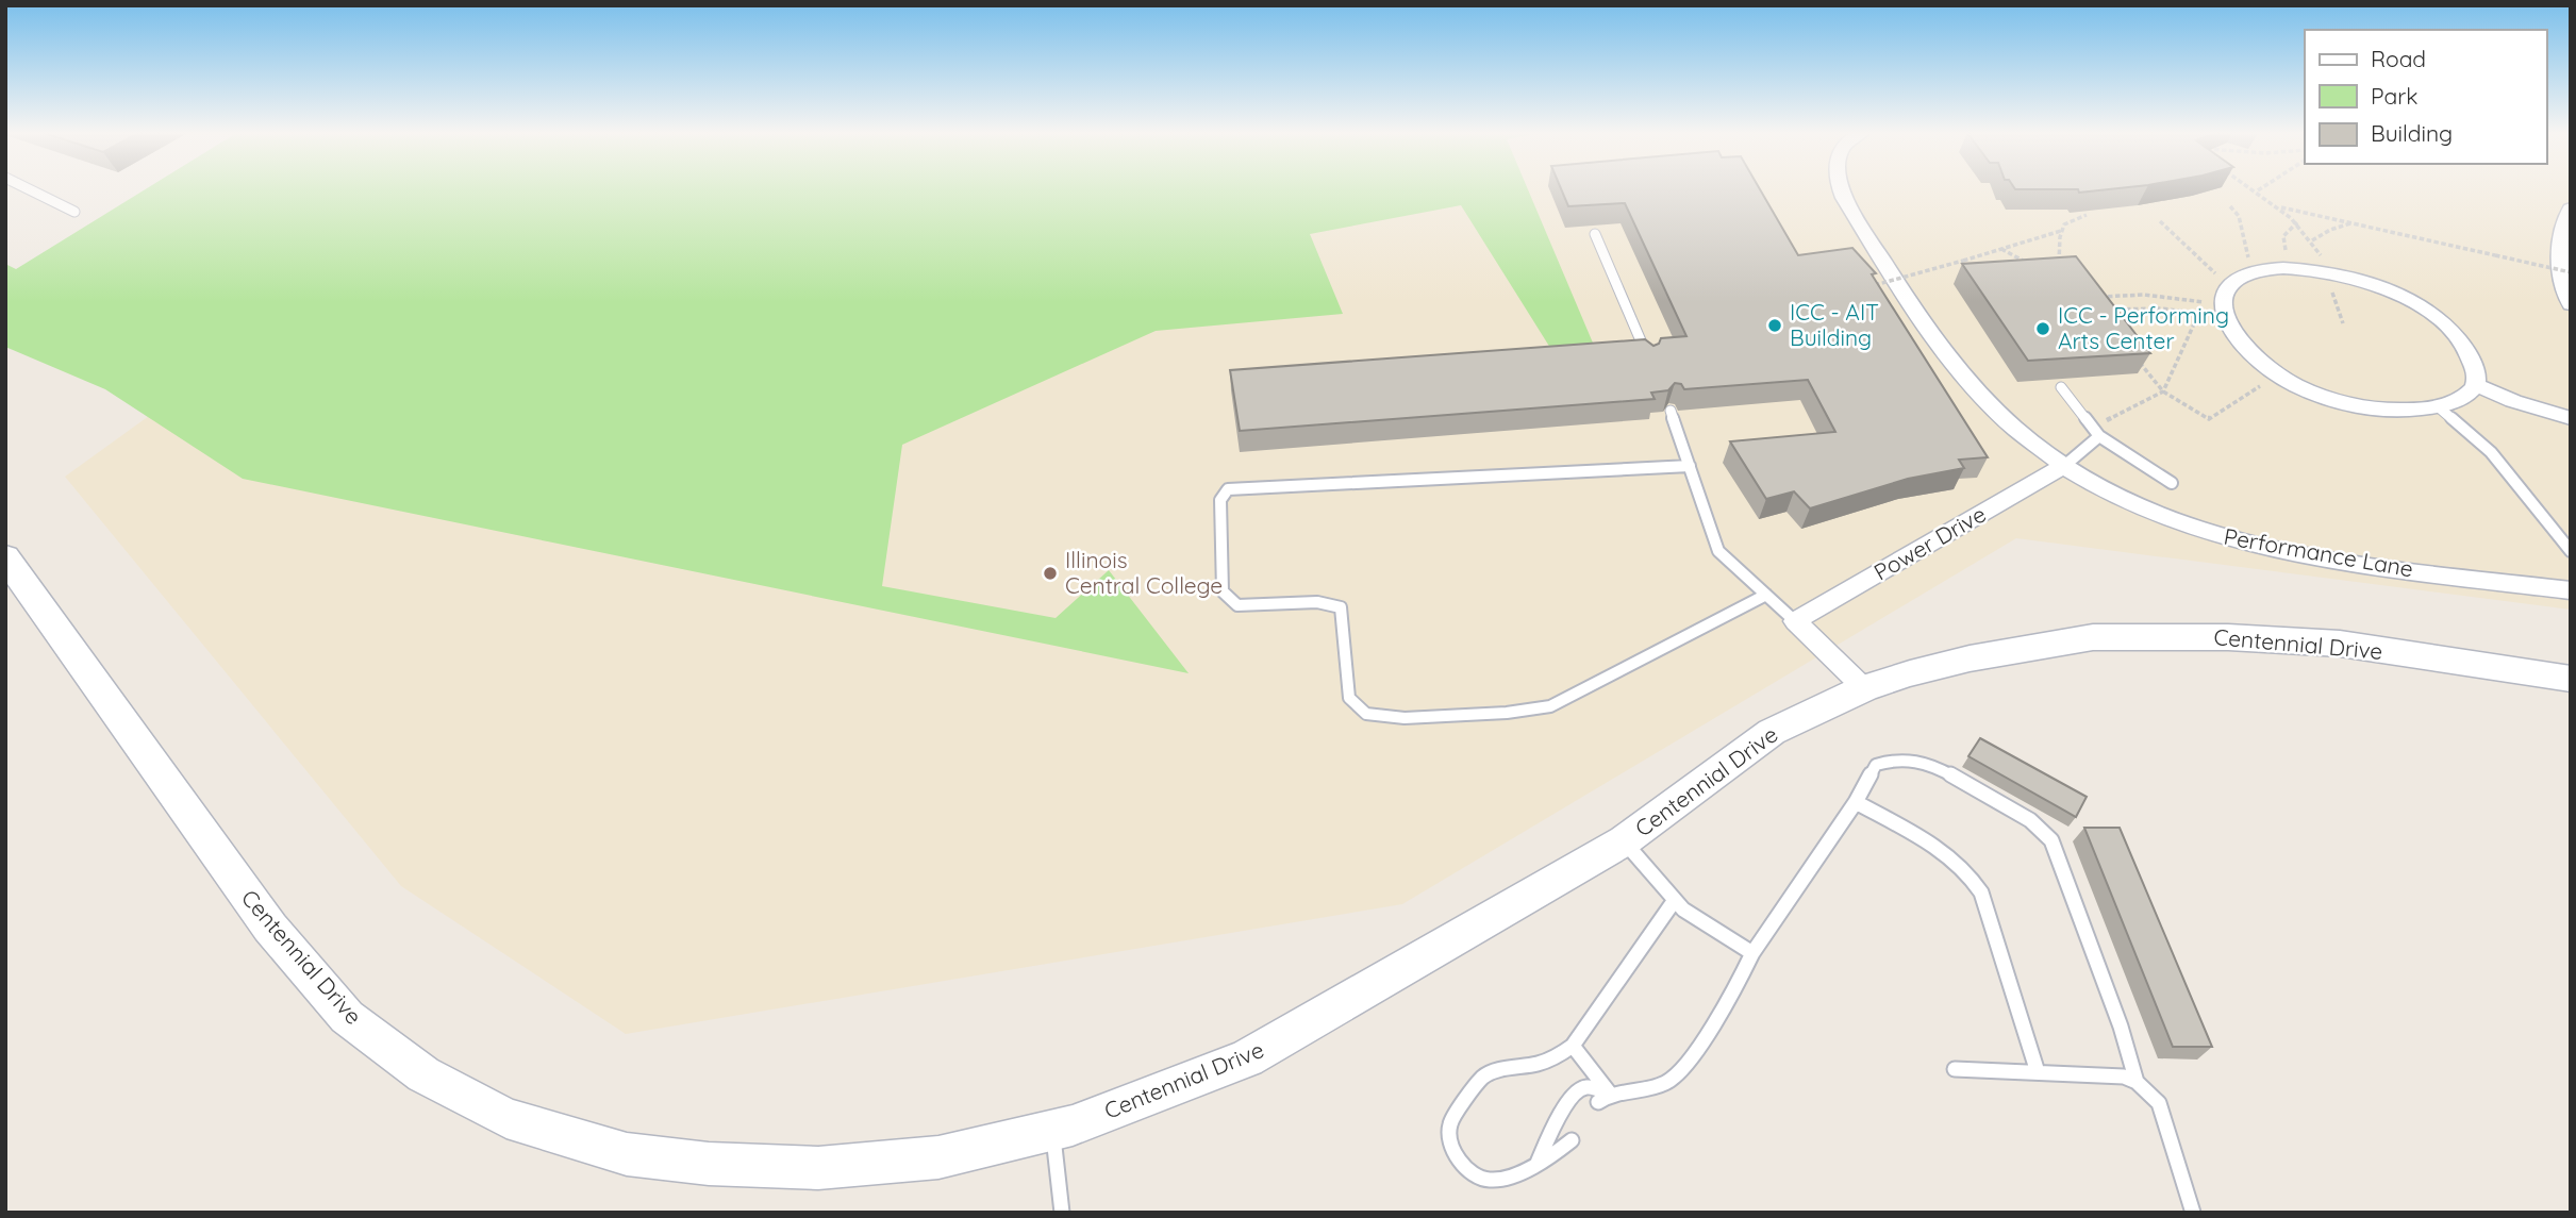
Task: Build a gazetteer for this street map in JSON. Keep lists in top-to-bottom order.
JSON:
{
  "streets": {
    "main road": ["Centennial Drive"],
    "street": ["Power Drive", "Performance Lane"]
  },
  "crossings": [
    ["Power Drive", "Performance Lane"]
  ],
  "places": ["ICC - AIT Building", "ICC - Performing Arts Center", "Illinois Central College"],
  "legend": ["Road", "Park", "Building"]
}
